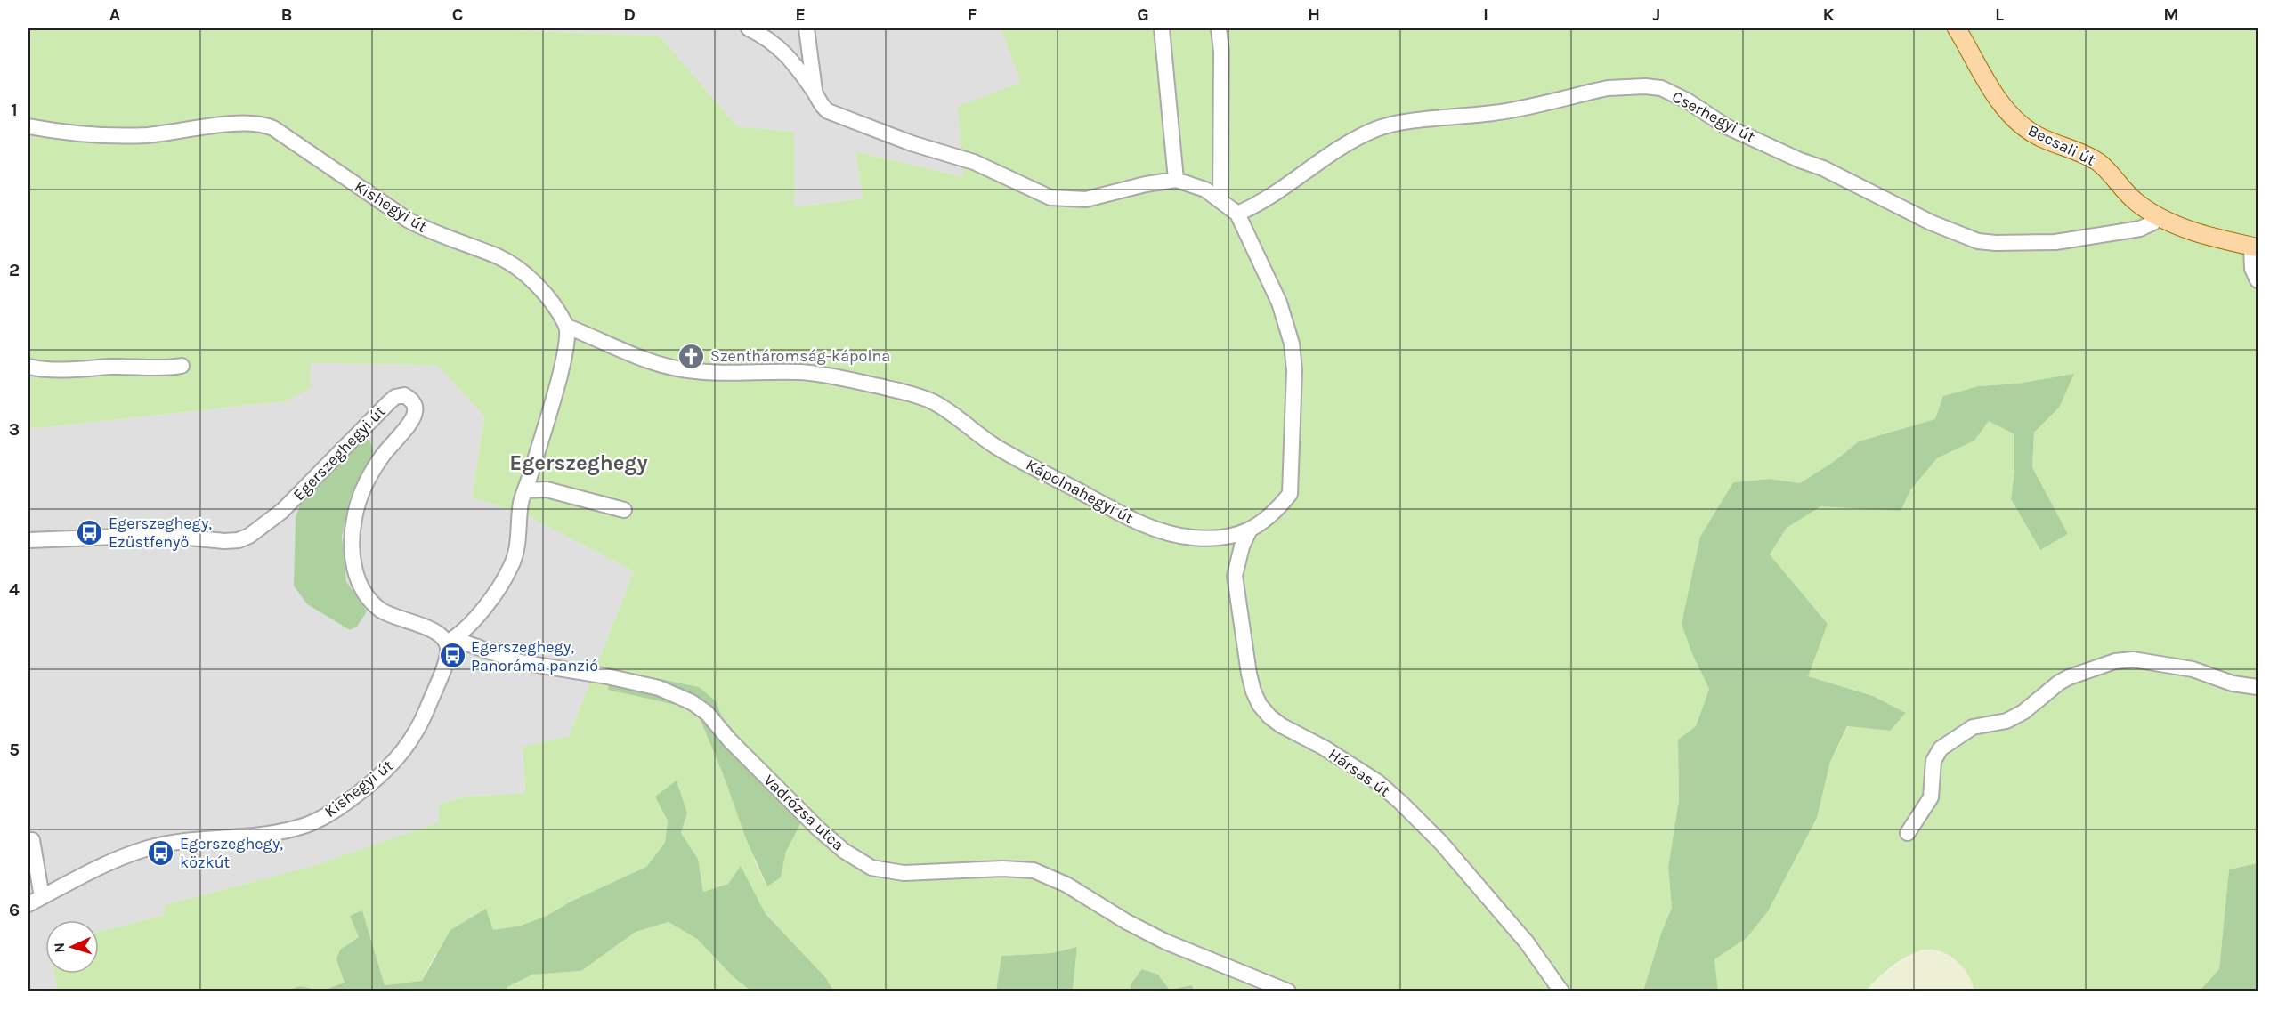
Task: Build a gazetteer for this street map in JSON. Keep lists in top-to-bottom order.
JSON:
{
  "streets": {
    "main road": ["Becsali út"],
    "street": [
      "Cserhegyi út",
      "Kishegyi út",
      "Egerszeghegyi út",
      "Kápolnahegyi út",
      "Hársas út",
      "Vadrózsa utca"
    ]
  },
  "crossings": [
    ["Cserhegyi út", "Becsali út"],
    ["Cserhegyi út", "Kápolnahegyi út"],
    ["Kishegyi út", "Egerszeghegyi út"],
    ["Kishegyi út", "Kápolnahegyi út"],
    ["Kishegyi út", "Vadrózsa utca"],
    ["Egerszeghegyi út", "Vadrózsa utca"],
    ["Kápolnahegyi út", "Hársas út"]
  ],
  "districts": ["Egerszeghegy"],
  "places": {
    "church": ["Szentháromság-kápolna"],
    "bus stop": ["Egerszeghegy, Ezüstfenyő", "Egerszeghegy, Panoráma panzió", "Egerszeghegy, közkút"]
  },
  "north": "left",
  "grid": {
    "columns": [
      "A",
      "B",
      "C",
      "D",
      "E",
      "F",
      "G",
      "H",
      "I",
      "J",
      "K",
      "L",
      "M"
    ],
    "rows": [
      "1",
      "2",
      "3",
      "4",
      "5",
      "6"
    ]
  }
}
